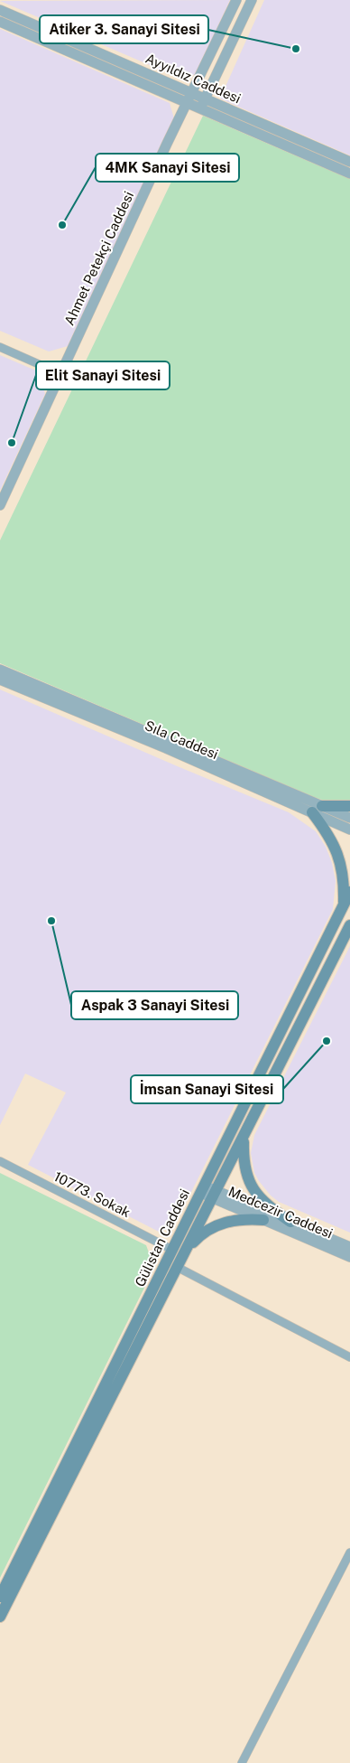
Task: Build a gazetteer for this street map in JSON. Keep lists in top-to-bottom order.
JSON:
{
  "streets": {
    "main road": ["Gülistan Caddesi"],
    "street": [
      "Ayyıldız Caddesi",
      "Ahmet Petekçi Caddesi",
      "Sıla Caddesi",
      "10773. Sokak",
      "Medcezir Caddesi"
    ]
  },
  "crossings": [
    ["Ayyıldız Caddesi", "Ahmet Petekçi Caddesi"],
    ["10773. Sokak", "Gülistan Caddesi"],
    ["Medcezir Caddesi", "Gülistan Caddesi"]
  ],
  "places": [
    "Atiker 3. Sanayi Sitesi",
    "4MK Sanayi Sitesi",
    "Elit Sanayi Sitesi",
    "Aspak 3 Sanayi Sitesi",
    "İmsan Sanayi Sitesi"
  ]
}
